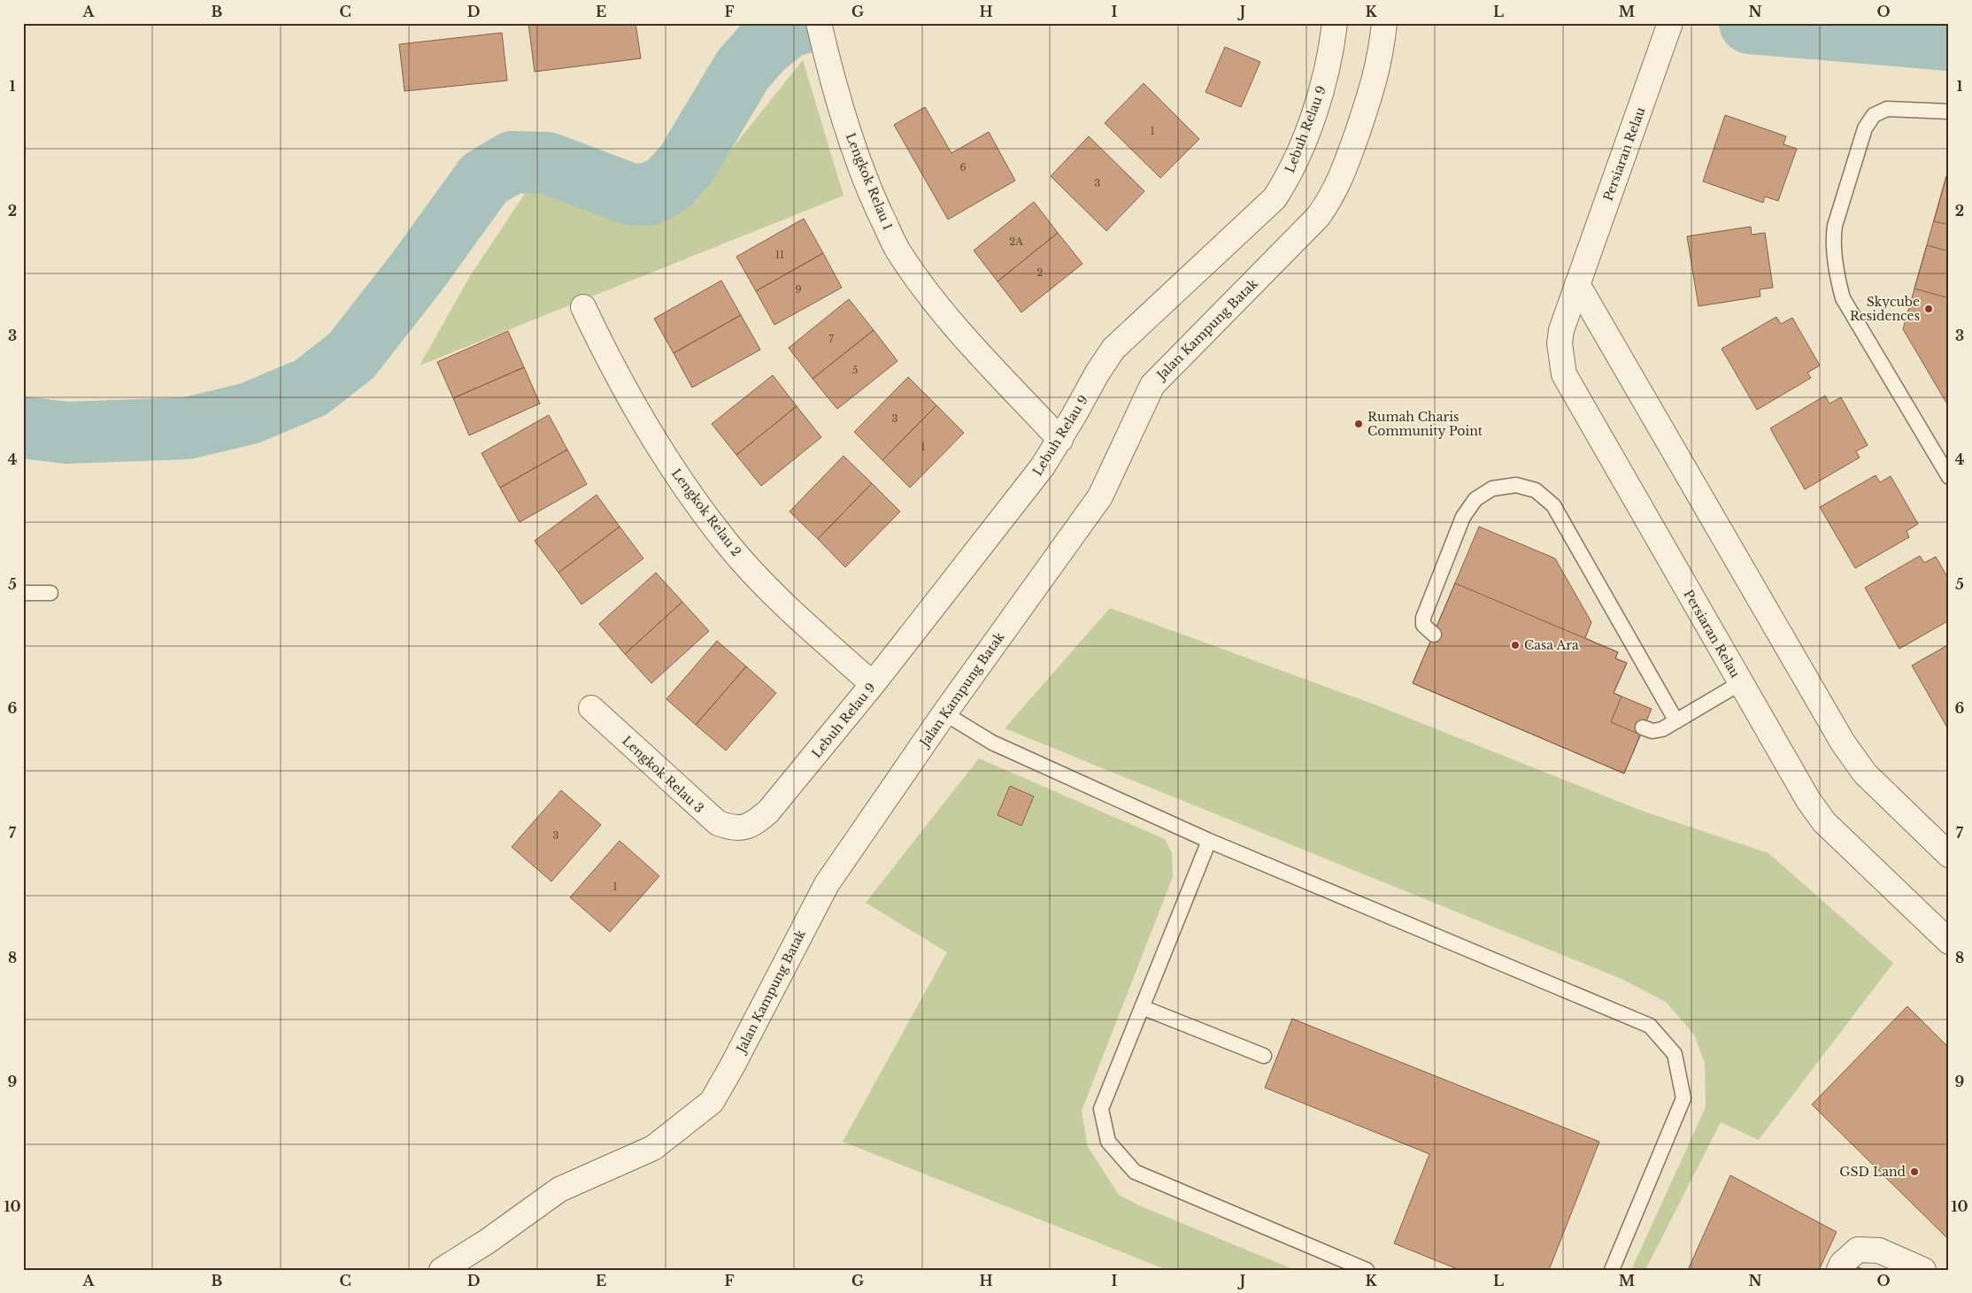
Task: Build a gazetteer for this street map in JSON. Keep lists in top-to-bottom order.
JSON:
{
  "streets": {
    "street": [
      "Lebuh Relau 9",
      "Persiaran Relau",
      "Lengkok Relau 1",
      "Jalan Kampung Batak",
      "Lengkok Relau 2",
      "Lengkok Relau 3"
    ]
  },
  "crossings": [
    ["Lebuh Relau 9", "Lengkok Relau 1"],
    ["Lebuh Relau 9", "Lengkok Relau 2"],
    ["Lebuh Relau 9", "Lengkok Relau 3"]
  ],
  "places": [
    "Skycube Residences",
    "Rumah Charis Community Point",
    "Casa Ara",
    "GSD Land"
  ],
  "house_numbers": [
    "1",
    "6",
    "3",
    "2A",
    "11",
    "2",
    "9",
    "7",
    "5",
    "3",
    "1",
    "3",
    "1"
  ],
  "grid": {
    "columns": [
      "A",
      "B",
      "C",
      "D",
      "E",
      "F",
      "G",
      "H",
      "I",
      "J",
      "K",
      "L",
      "M",
      "N",
      "O"
    ],
    "rows": [
      "1",
      "2",
      "3",
      "4",
      "5",
      "6",
      "7",
      "8",
      "9",
      "10"
    ]
  }
}
